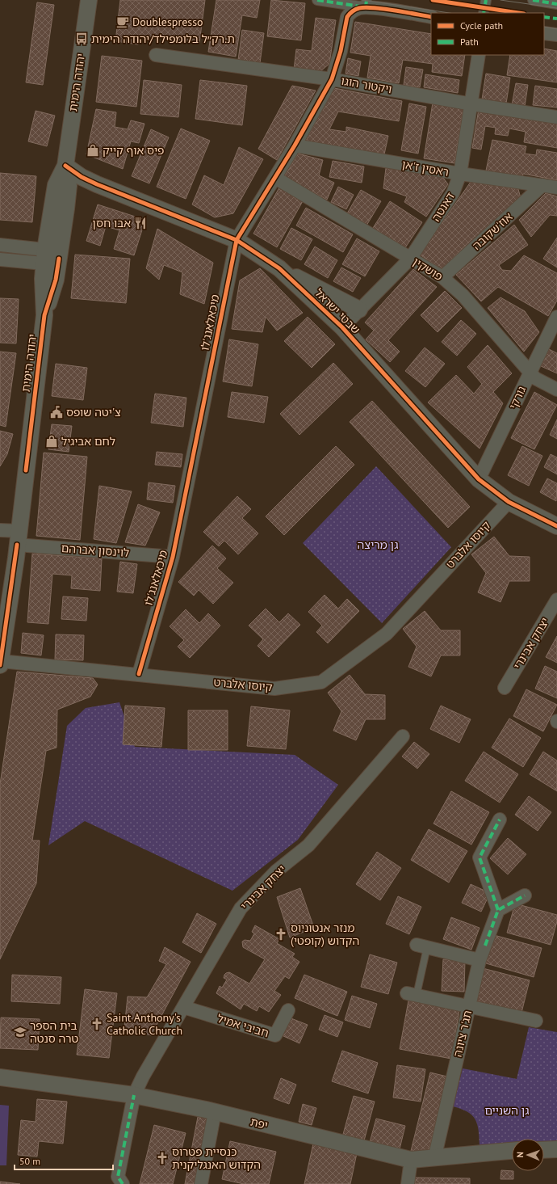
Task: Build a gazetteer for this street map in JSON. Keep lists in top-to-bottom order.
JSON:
{
  "streets": {
    "street": [
      "יהודה הימית",
      "ויקטור הוגו",
      "ראסין ז'אן",
      "דאנטה",
      "אוז'שקובה",
      "פושקין",
      "שבטי ישראל",
      "מיכאלאנג'לו",
      "גורקי",
      "קיוסו אלברט",
      "לוינסון אברהם",
      "יצחק אבינרי",
      "חביבי אמיל",
      "תג'ר ציונה",
      "יפת"
    ]
  },
  "crossings": [
    ["יהודה הימית", "שבטי ישראל"],
    ["יהודה הימית", "קיוסו אלברט"],
    ["יהודה הימית", "לוינסון אברהם"],
    ["ויקטור הוגו", "דאנטה"],
    ["ויקטור הוגו", "מיכאלאנג'לו"],
    ["ראסין ז'אן", "דאנטה"],
    ["ראסין ז'אן", "אוז'שקובה"],
    ["ראסין ז'אן", "מיכאלאנג'לו"],
    ["דאנטה", "פושקין"],
    ["דאנטה", "שבטי ישראל"],
    ["אוז'שקובה", "פושקין"],
    ["פושקין", "מיכאלאנג'לו"],
    ["פושקין", "גורקי"],
    ["שבטי ישראל", "מיכאלאנג'לו"],
    ["שבטי ישראל", "גורקי"],
    ["שבטי ישראל", "קיוסו אלברט"],
    ["מיכאלאנג'לו", "קיוסו אלברט"],
    ["מיכאלאנג'לו", "לוינסון אברהם"],
    ["יצחק אבינרי", "חביבי אמיל"],
    ["יצחק אבינרי", "יפת"],
    ["תג'ר ציונה", "יפת"]
  ],
  "parks": ["גן מריצה", "גן השניים"],
  "places": {
    "cafe": ["Doublespresso"],
    "bus stop": ["ת.רק״ל בלומפילד/יהודה הימית"],
    "shop": ["פיס אוף קייק", "לחם אביגיל"],
    "restaurant": ["אבו חסן"],
    "public building": ["צ'יטה שופס"],
    "church": ["מנזר אנטוניוס הקדוש (קופטי)", "Saint Anthony's Catholic Church", "כנסיית פטרוס הקדוש האנגליקנית"],
    "school or university": ["בית הספר טרה סנטה"]
  },
  "legend": ["Cycle path", "Path"],
  "scale_bar": "50 m",
  "north": "left"
}
